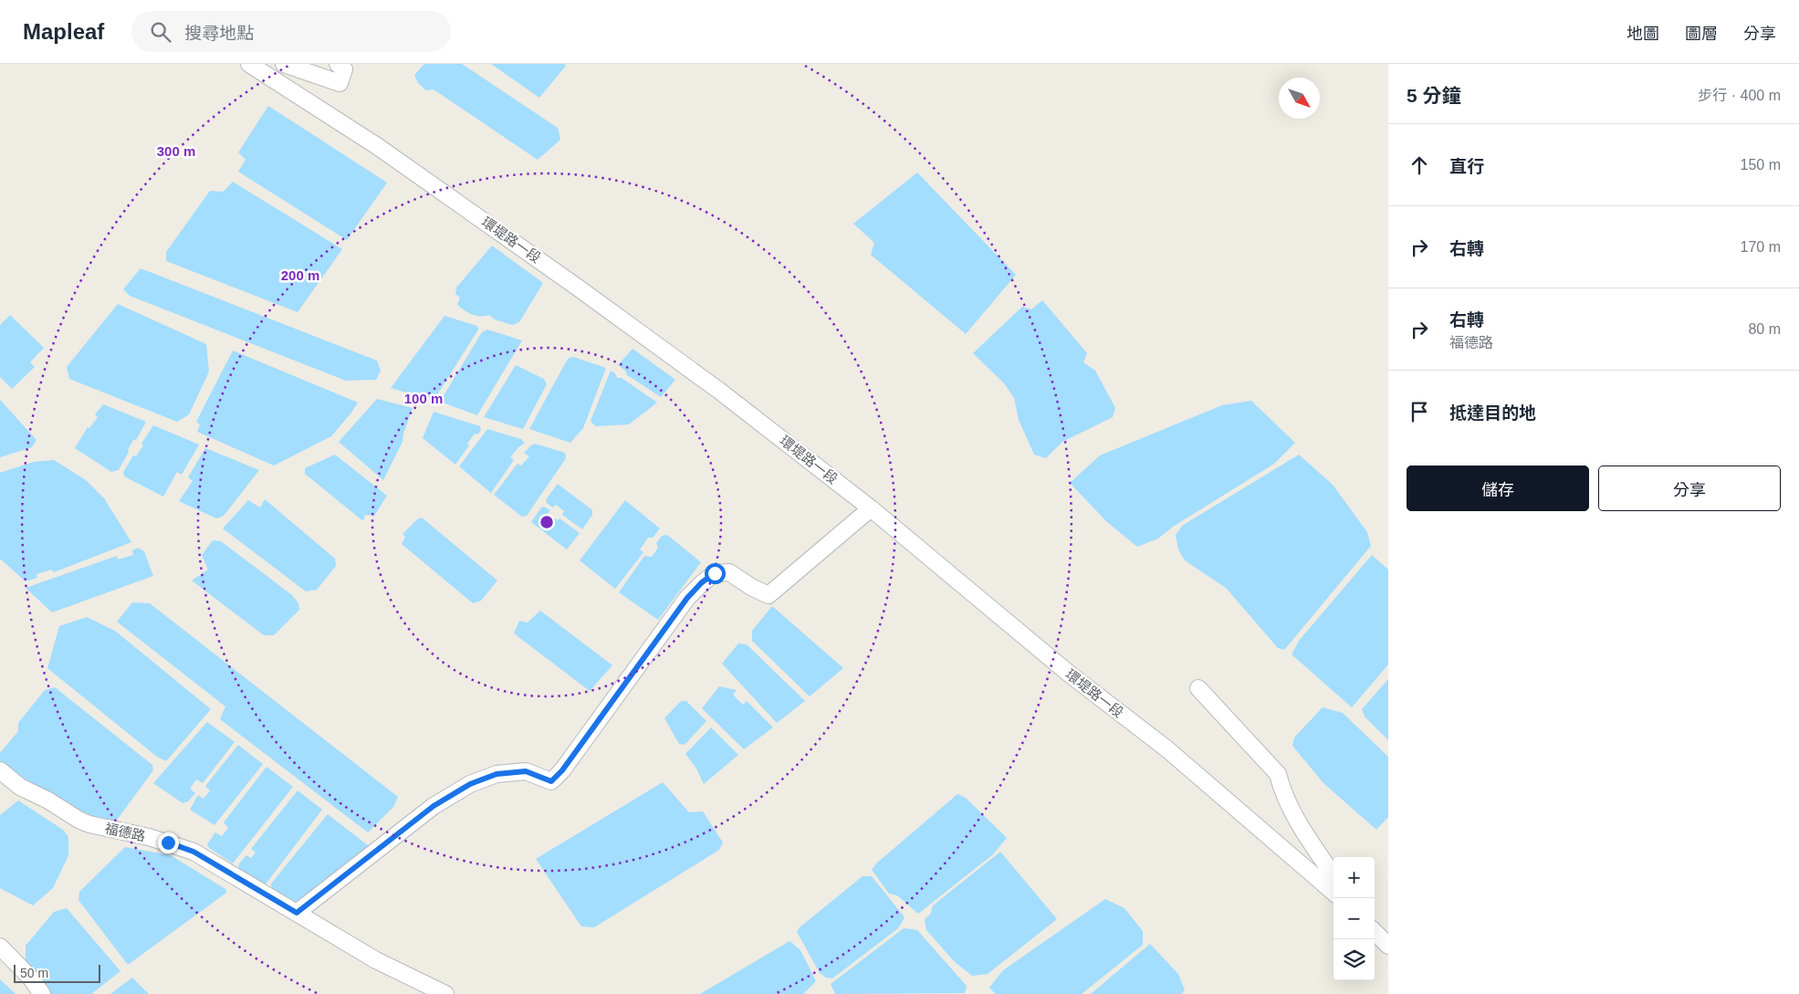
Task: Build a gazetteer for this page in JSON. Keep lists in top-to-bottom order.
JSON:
{
  "streets": {
    "street": ["環堤路一段", "福德路"]
  },
  "scale_bar": "50 m",
  "north": "bottom right",
  "page": {
    "header": "Mapleaf",
    "search": "搜尋地點",
    "nav": ["地圖", "圖層", "分享"],
    "heading": ["5 分鐘", "步行 · 400 m"],
    "list": [
      ["直行", "150 m"],
      ["右轉", "170 m"],
      ["右轉", "福德路", "80 m"],
      "抵達目的地"
    ],
    "buttons": ["儲存", "分享"],
    "map_buttons": ["+", "−"],
    "scale": "50 m"
  },
  "rings": ["300 m", "200 m", "100 m"]
}
